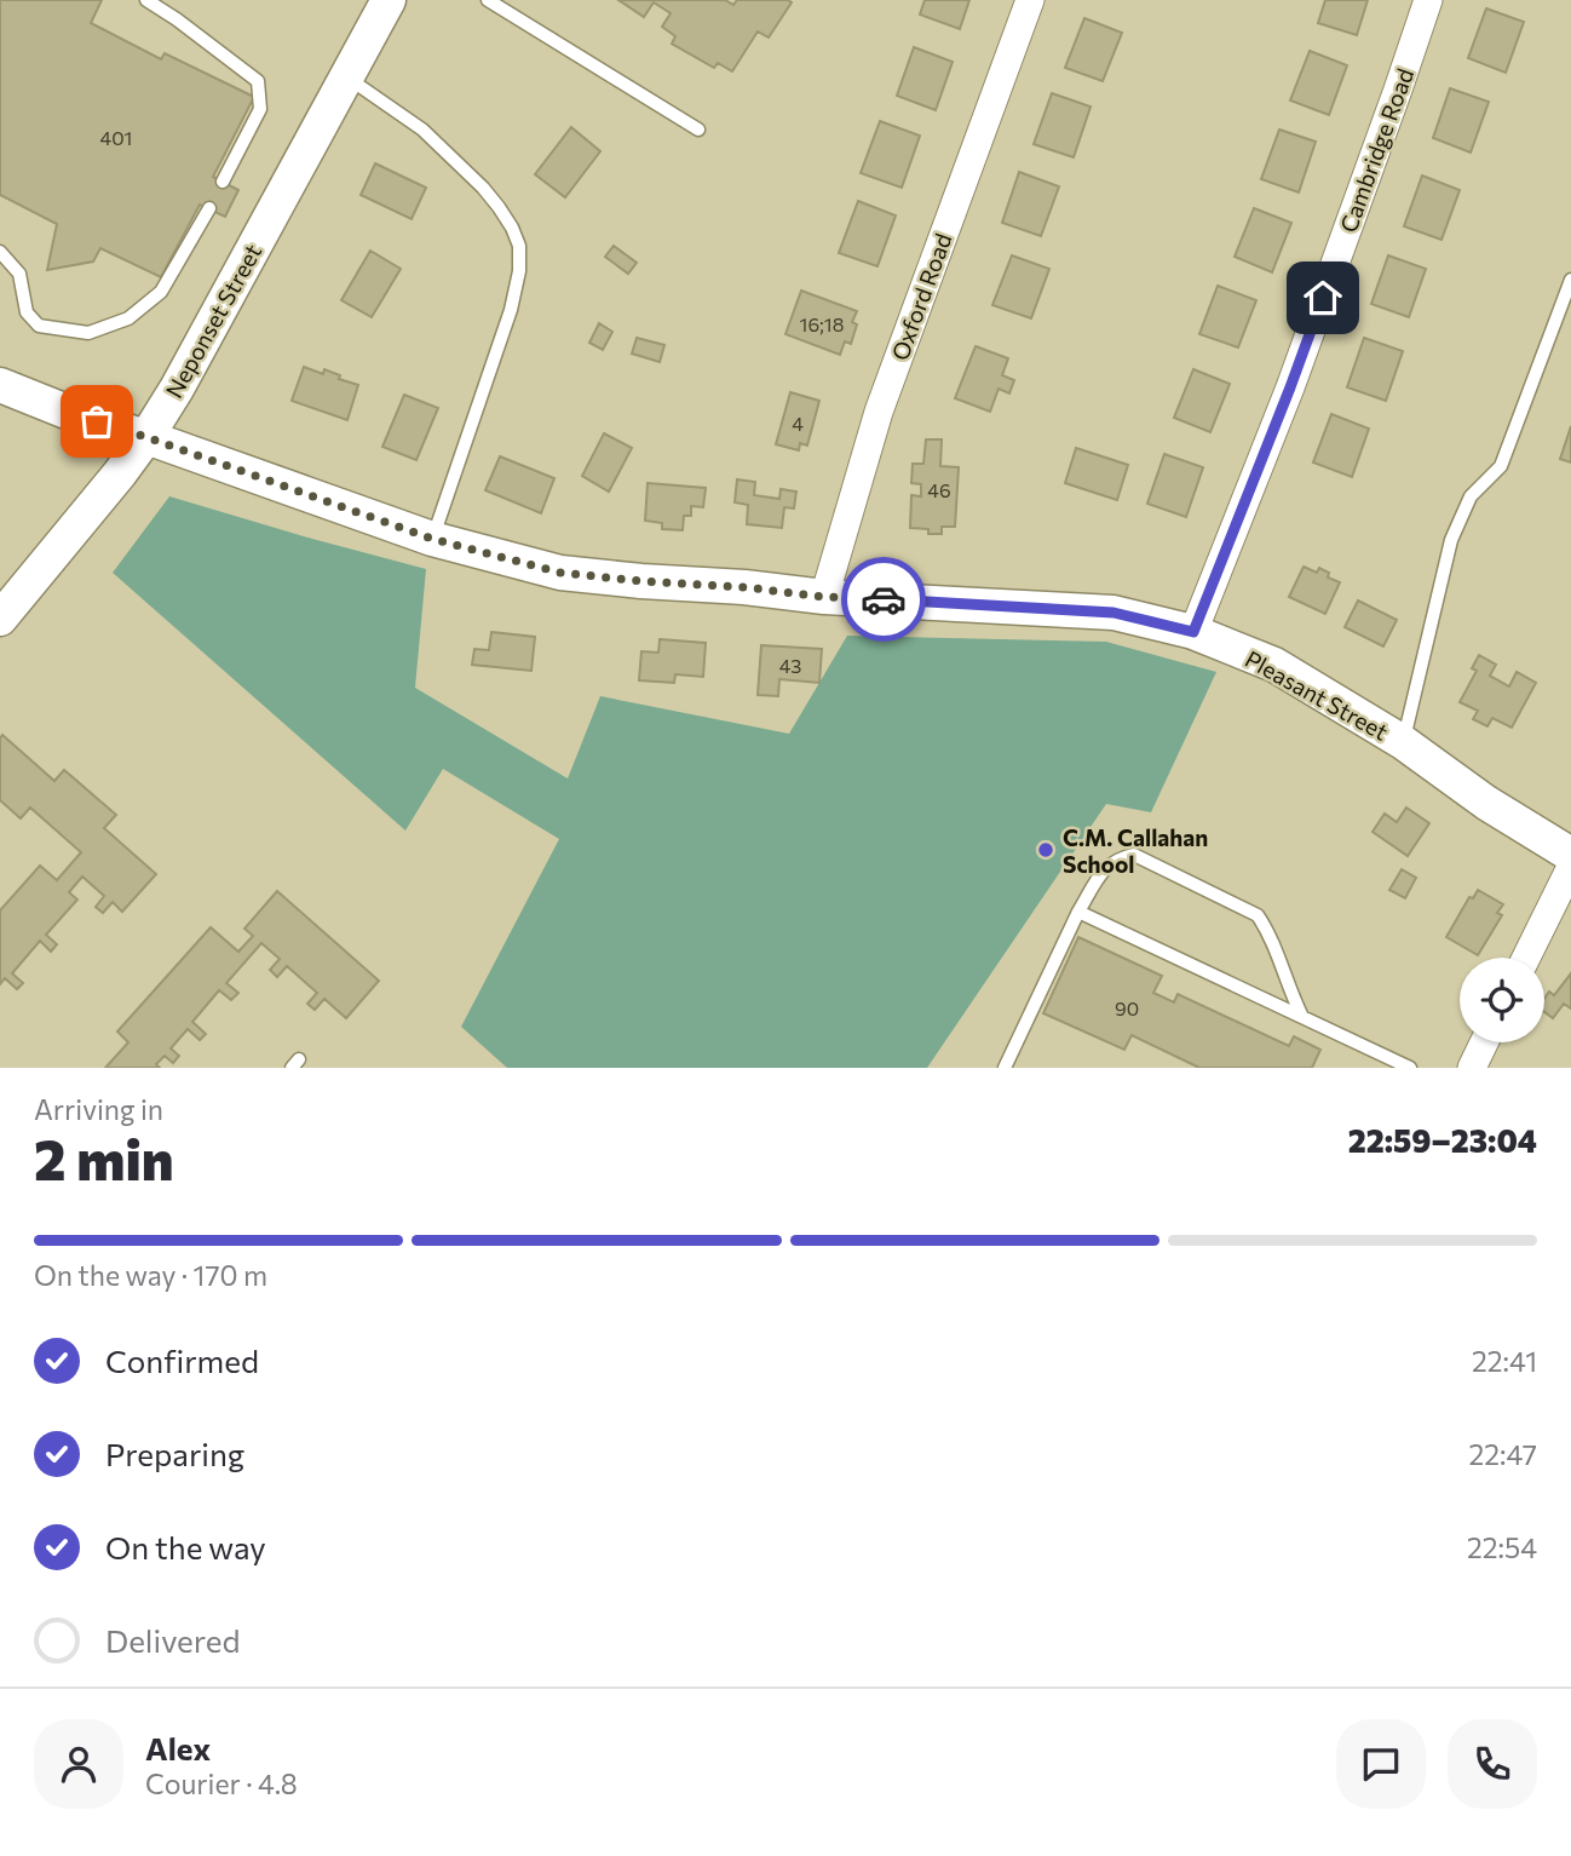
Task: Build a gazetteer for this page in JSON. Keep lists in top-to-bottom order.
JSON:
{
  "streets": {
    "street": [
      "Cambridge Road",
      "Oxford Road",
      "Neponset Street",
      "Pleasant Street"
    ]
  },
  "crossings": [
    ["Cambridge Road", "Pleasant Street"],
    ["Oxford Road", "Pleasant Street"],
    ["Neponset Street", "Pleasant Street"]
  ],
  "places": ["C.M. Callahan School"],
  "house_numbers": [
    "401",
    "16;18",
    "4",
    "46",
    "43",
    "90"
  ],
  "page": {
    "heading": ["2 min", "Arriving in", "22:59–23:04"],
    "panel": ["Alex", "Courier · 4.8"],
    "bar": "On the way · 170 m",
    "list": [
      ["Confirmed", "22:41"],
      ["Preparing", "22:47"],
      ["On the way", "22:54"],
      "Delivered"
    ]
  }
}
